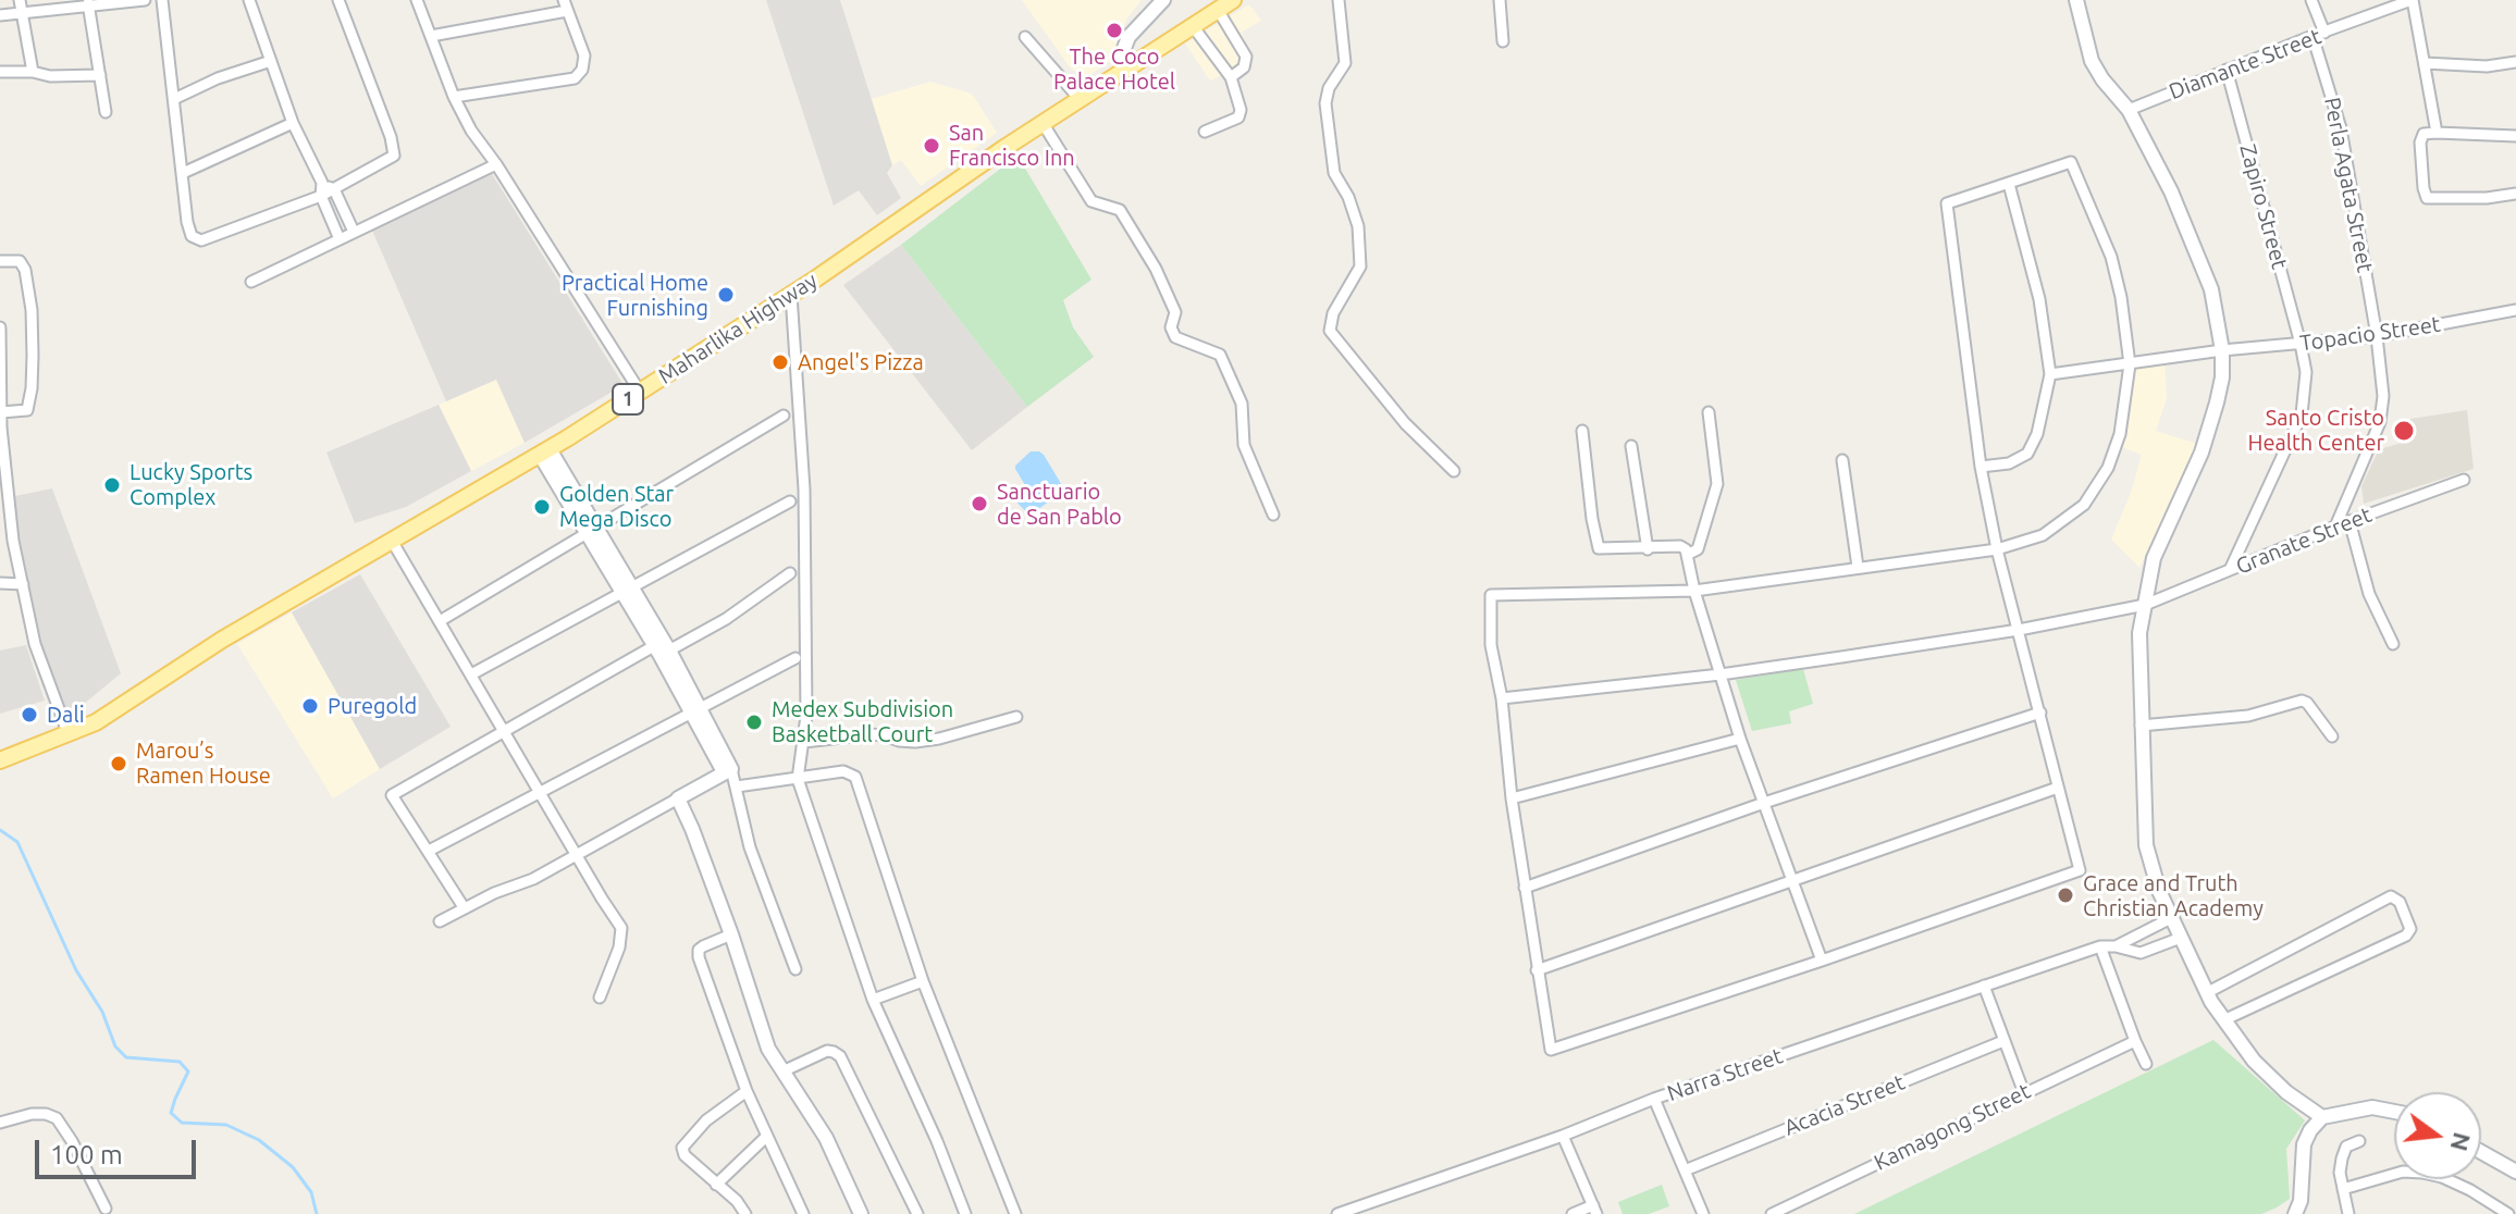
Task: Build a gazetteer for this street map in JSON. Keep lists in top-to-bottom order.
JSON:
{
  "streets": {
    "main road": ["Maharlika Highway", "1"],
    "street": [
      "Diamante Street",
      "Perla Agata Street",
      "Zapiro Street",
      "Topacio Street",
      "Granate Street",
      "Narra Street",
      "Acacia Street",
      "Kamagong Street"
    ]
  },
  "crossings": [
    ["Diamante Street", "Perla Agata Street"],
    ["Diamante Street", "Zapiro Street"],
    ["Perla Agata Street", "Topacio Street"],
    ["Perla Agata Street", "Granate Street"],
    ["Zapiro Street", "Topacio Street"],
    ["Zapiro Street", "Granate Street"]
  ],
  "places": [
    "The Coco Palace Hotel",
    "San Francisco Inn",
    "Practical Home Furnishing",
    "Angel's Pizza",
    "Santo Cristo Health Center",
    "Lucky Sports Complex",
    "Sanctuario de San Pablo",
    "Golden Star Mega Disco",
    "Puregold",
    "Dali",
    "Medex Subdivision Basketball Court",
    "Marou’s Ramen House",
    "Grace and Truth Christian Academy"
  ],
  "scale_bar": "100 m",
  "north": "right"
}
